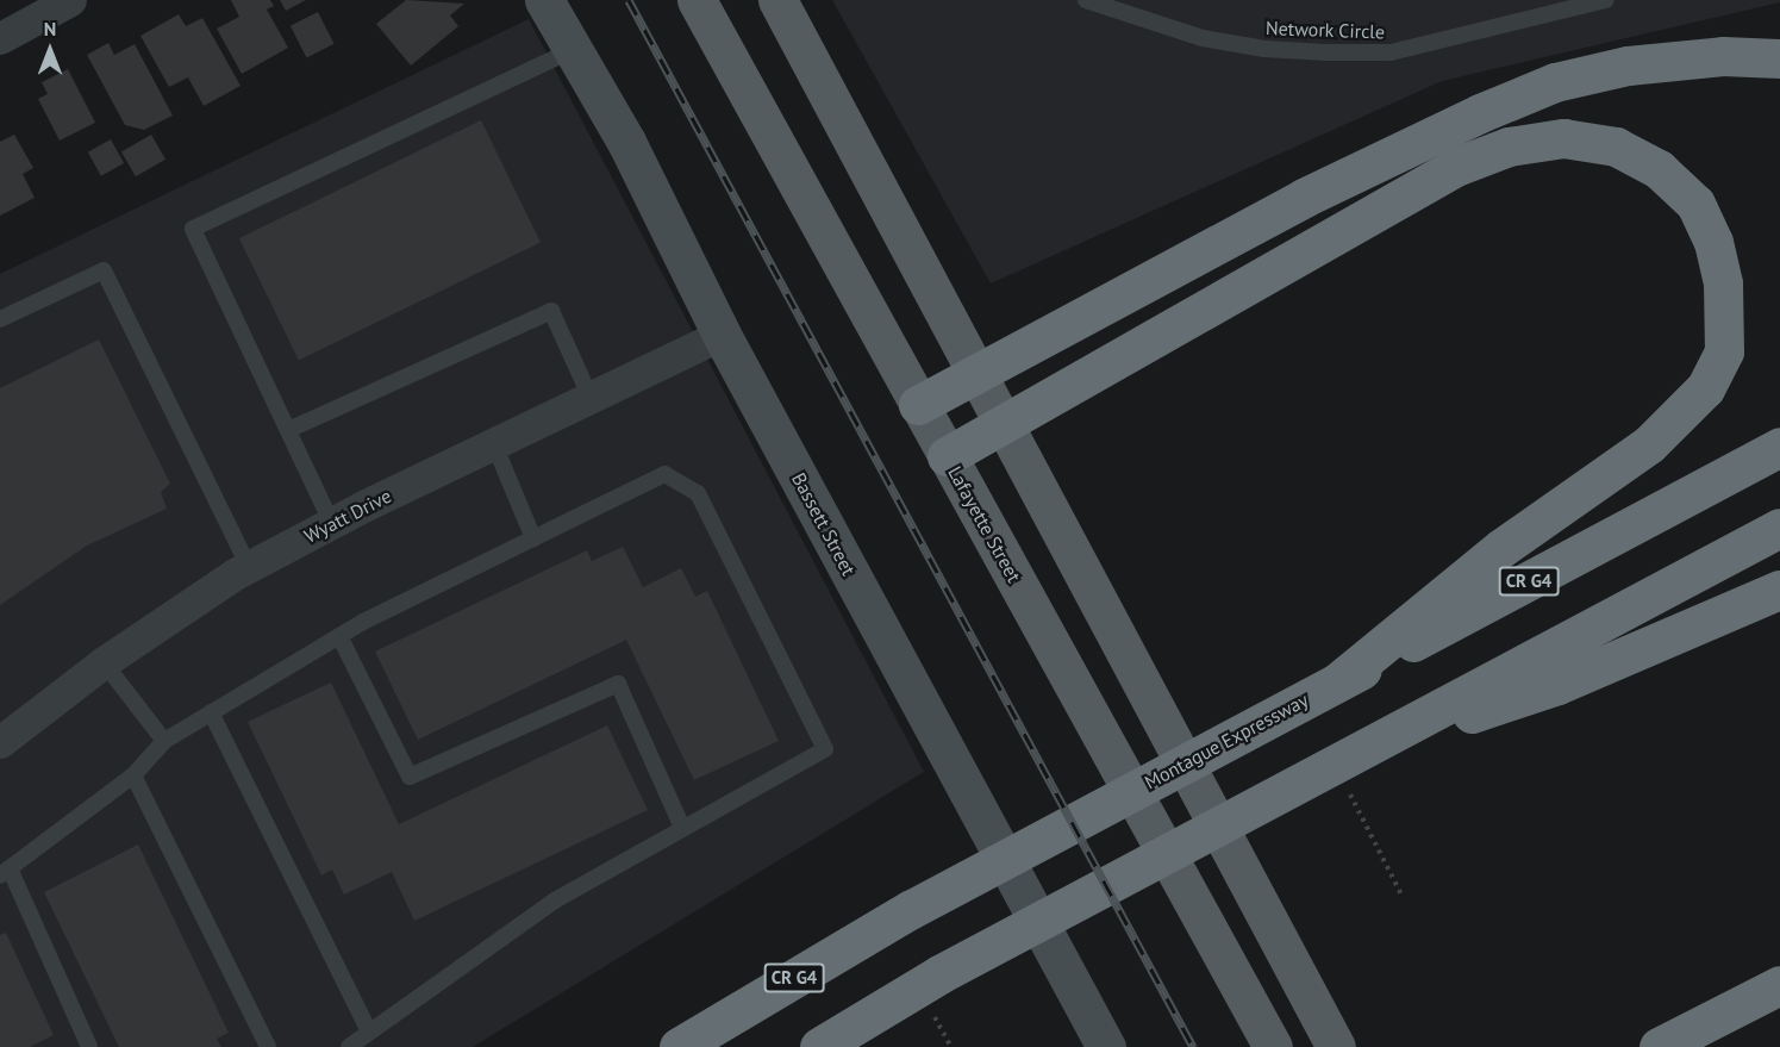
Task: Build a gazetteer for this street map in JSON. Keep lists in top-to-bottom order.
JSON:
{
  "streets": {
    "highway": ["CR G4", "Montague Expressway"],
    "main road": ["Lafayette Street"],
    "street": ["Wyatt Drive", "Bassett Street"],
    "lane": ["Network Circle"]
  },
  "crossings": [
    ["Wyatt Drive", "Bassett Street"]
  ],
  "north": "top"
}
